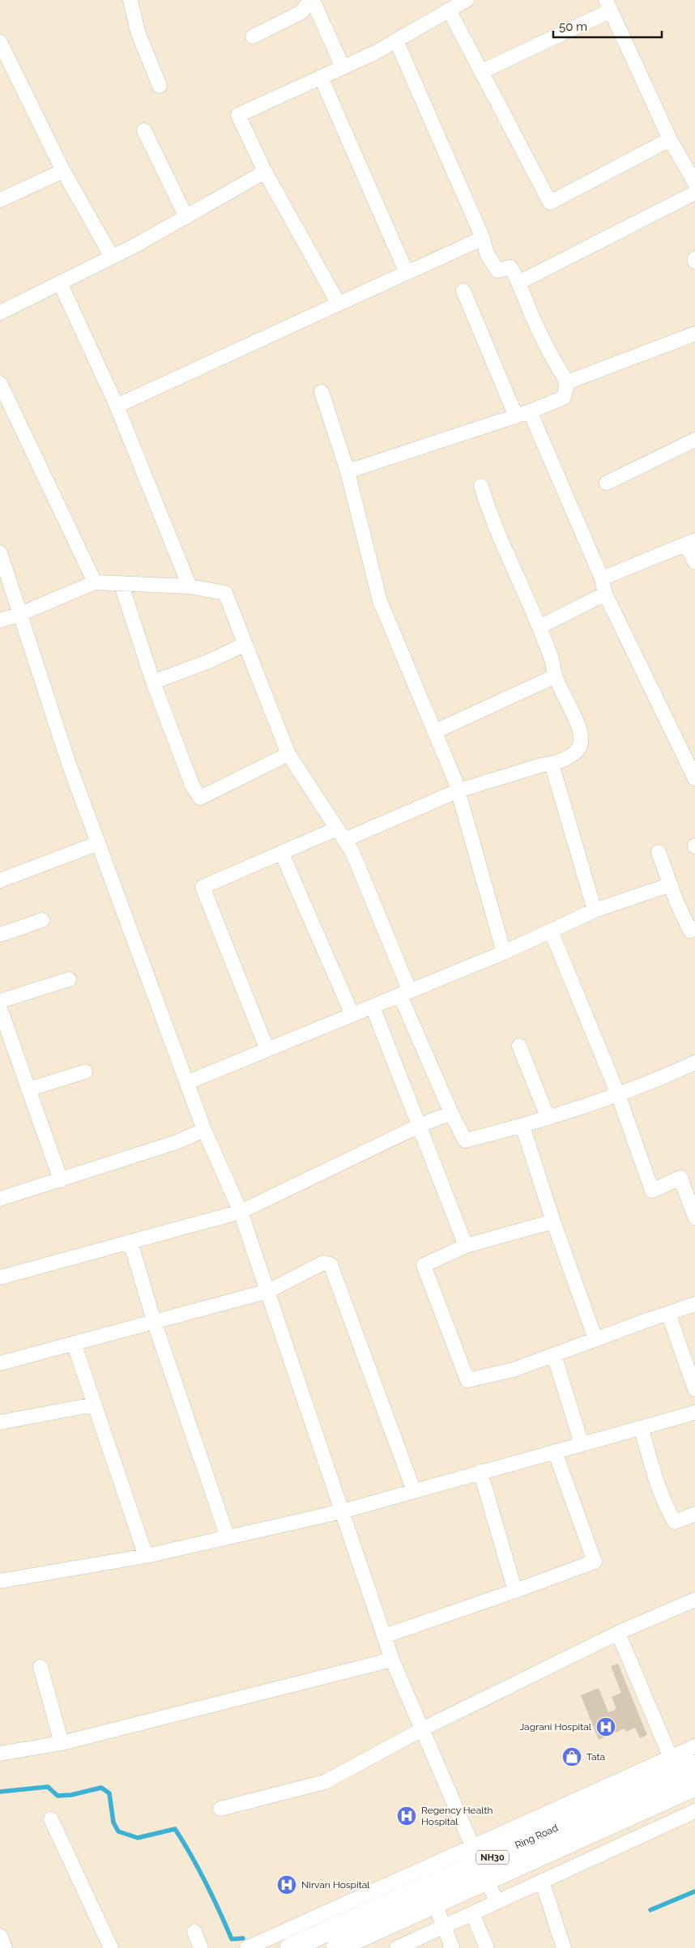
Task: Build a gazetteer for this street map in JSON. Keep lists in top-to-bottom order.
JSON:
{
  "streets": {
    "highway": ["Ring Road", "NH30"]
  },
  "places": {
    "hospital": ["Jagrani Hospital", "Regency Health Hospital", "Nirvan Hospital"],
    "shop": ["Tata"]
  },
  "scale_bar": "50 m"
}
